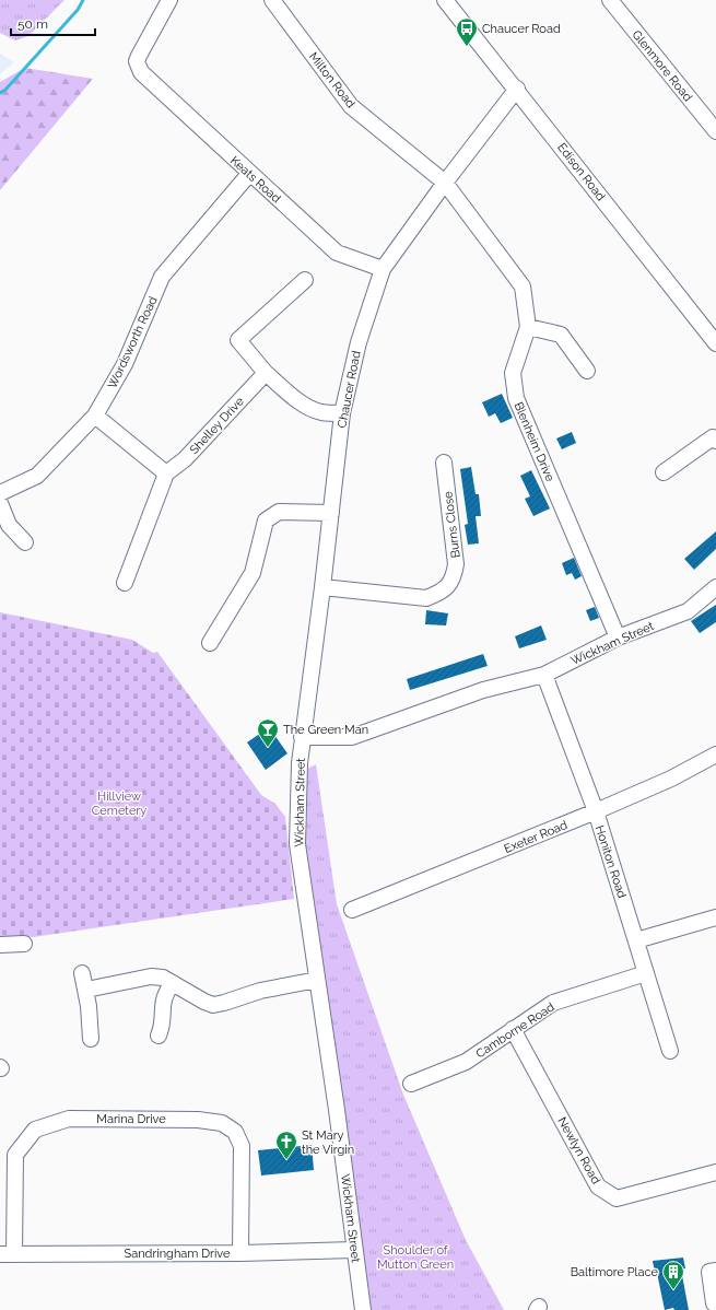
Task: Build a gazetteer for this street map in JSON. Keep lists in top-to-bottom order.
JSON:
{
  "streets": {
    "street": [
      "Glenmore Road",
      "Milton Road",
      "Edison Road",
      "Keats Road",
      "Wordsworth Road",
      "Chaucer Road",
      "Shelley Drive",
      "Blenheim Drive",
      "Burns Close",
      "Wickham Street",
      "Exeter Road",
      "Honiton Road",
      "Camborne Road",
      "Marina Drive",
      "Newlyn Road",
      "Sandringham Drive"
    ]
  },
  "crossings": [
    ["Milton Road", "Chaucer Road"],
    ["Milton Road", "Blenheim Drive"],
    ["Edison Road", "Chaucer Road"],
    ["Keats Road", "Wordsworth Road"],
    ["Keats Road", "Chaucer Road"],
    ["Chaucer Road", "Blenheim Drive"],
    ["Chaucer Road", "Burns Close"],
    ["Chaucer Road", "Wickham Street"],
    ["Blenheim Drive", "Wickham Street"],
    ["Wickham Street", "Honiton Road"],
    ["Wickham Street", "Sandringham Drive"],
    ["Exeter Road", "Honiton Road"],
    ["Honiton Road", "Camborne Road"],
    ["Camborne Road", "Newlyn Road"],
    ["Marina Drive", "Sandringham Drive"]
  ],
  "parks": ["Hillview Cemetery", "Shoulder of Mutton Green"],
  "places": {
    "bus stop": ["Chaucer Road"],
    "bar": ["The Green Man"],
    "church": ["St Mary the Virgin"],
    "building": ["Baltimore Place"]
  },
  "scale_bar": "50 m"
}
